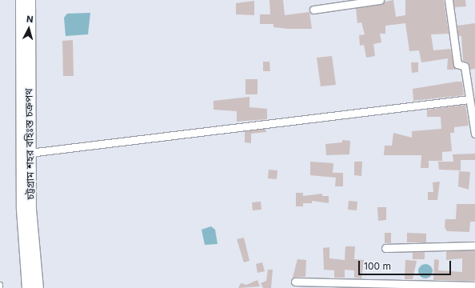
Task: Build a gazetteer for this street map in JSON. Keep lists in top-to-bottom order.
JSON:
{
  "streets": {
    "main road": ["চট্টগ্রাম শহর বহিঃস্ত চক্রপথ"]
  },
  "scale_bar": "100 m",
  "north": "top"
}
